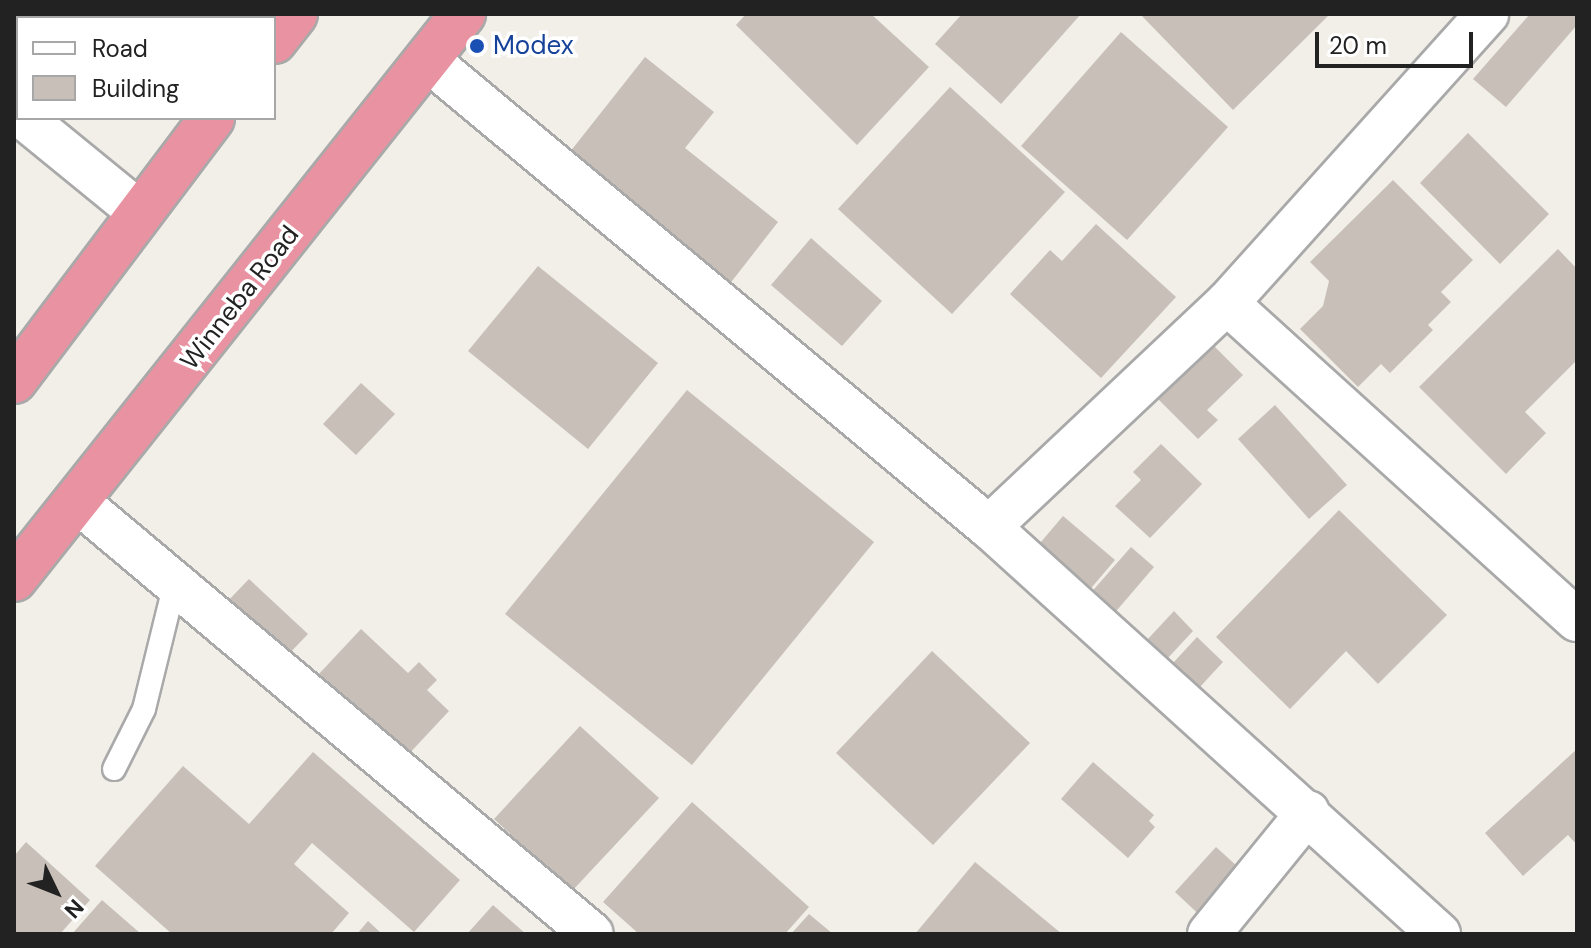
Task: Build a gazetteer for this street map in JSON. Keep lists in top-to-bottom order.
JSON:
{
  "streets": {
    "highway": ["Winneba Road"]
  },
  "places": ["Modex"],
  "legend": ["Road", "Building"],
  "scale_bar": "20 m",
  "north": "bottom right"
}
